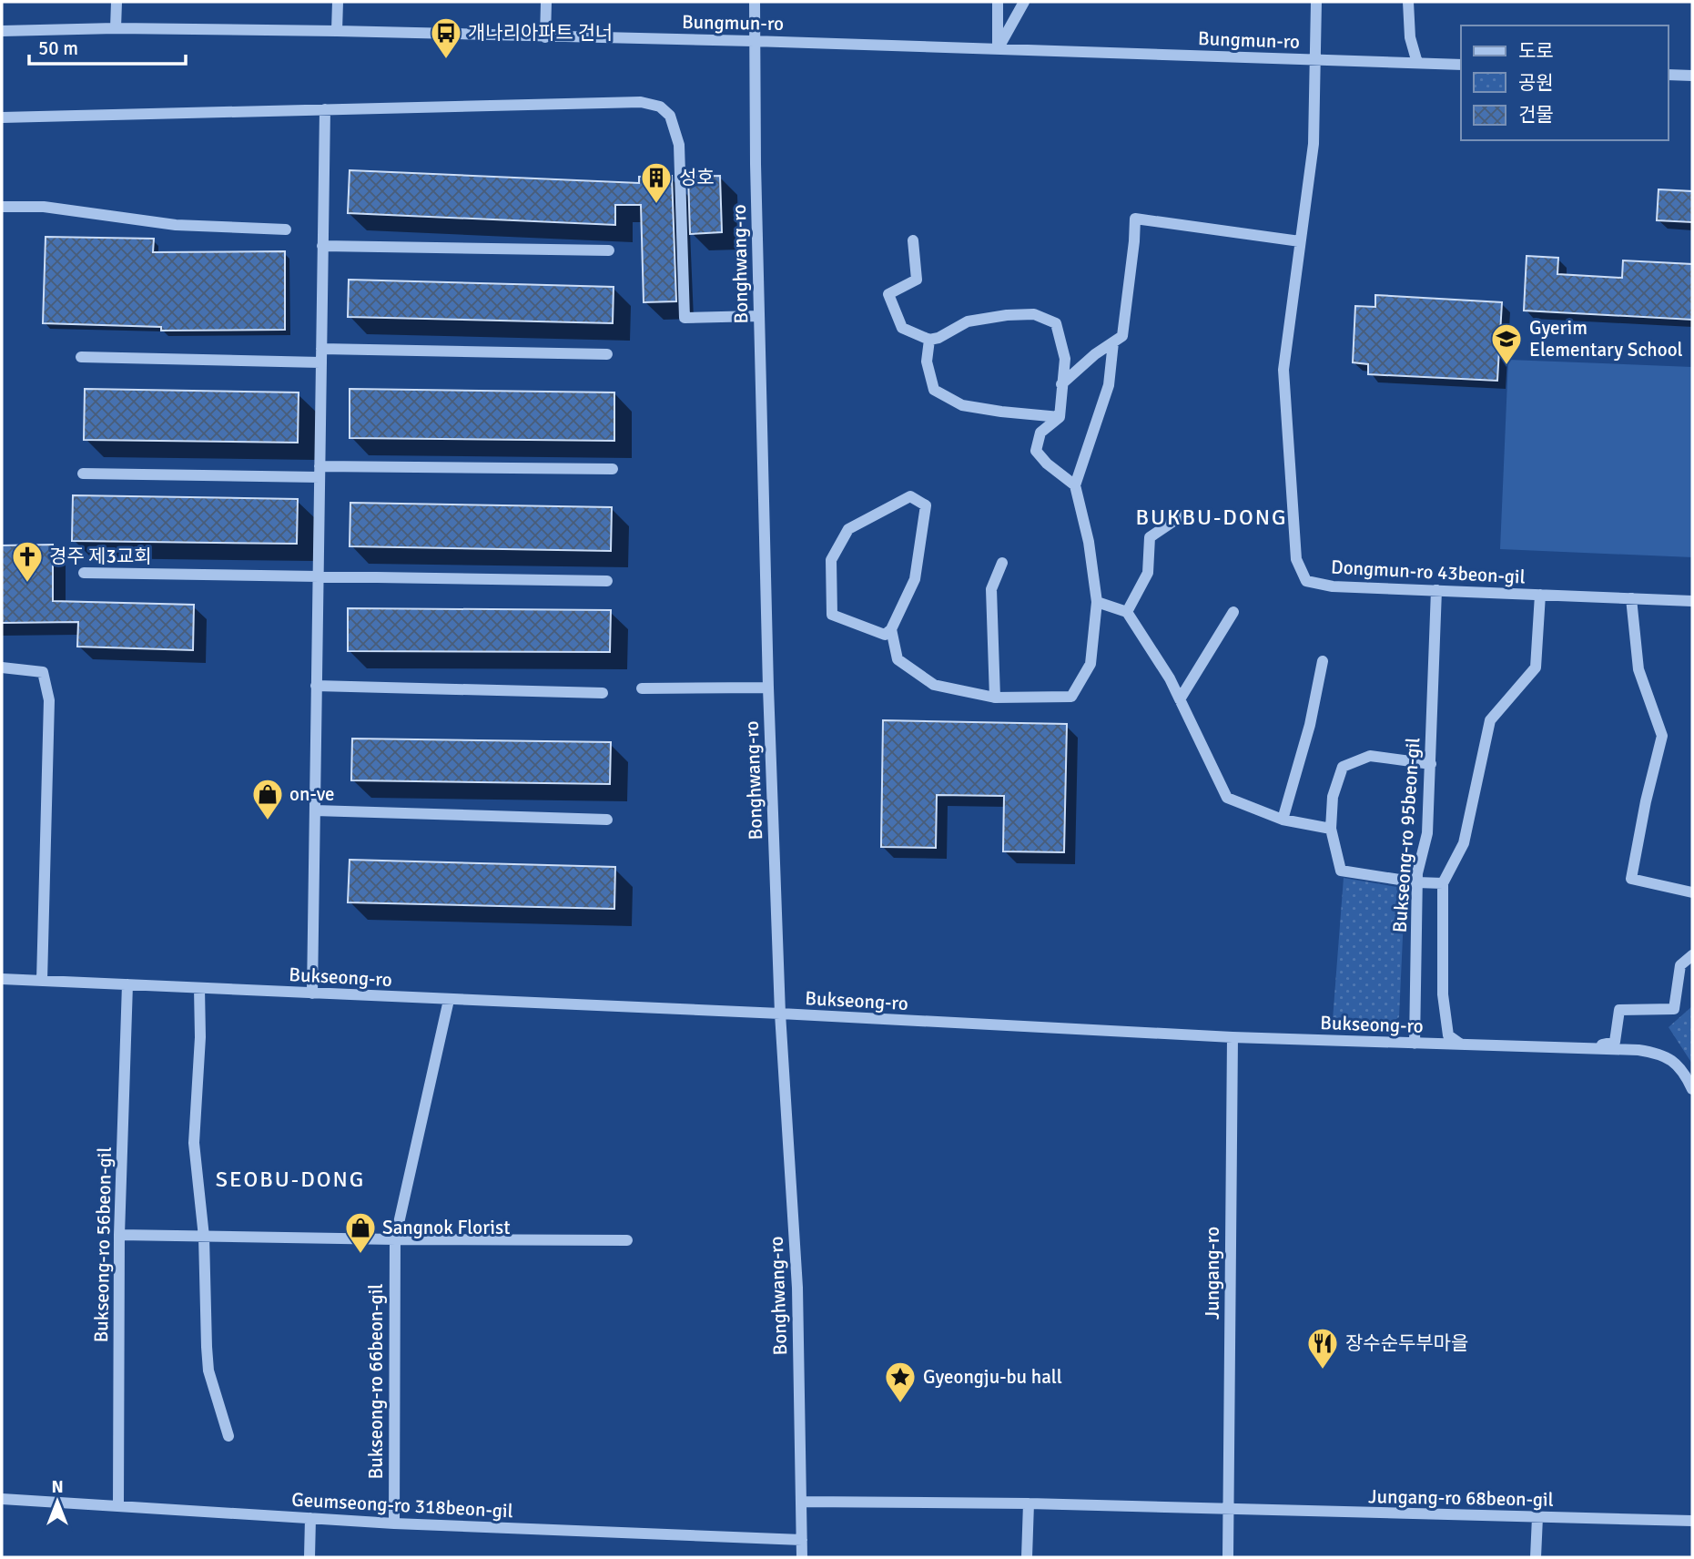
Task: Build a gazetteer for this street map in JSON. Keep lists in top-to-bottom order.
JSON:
{
  "streets": {
    "street": [
      "Bungmun-ro",
      "Bonghwang-ro",
      "Dongmun-ro 43beon-gil",
      "Bukseong-ro 95beon-gil",
      "Bukseong-ro",
      "Bukseong-ro 56beon-gil",
      "Jungang-ro",
      "Bukseong-ro 66beon-gil",
      "Jungang-ro 68beon-gil",
      "Geumseong-ro 318beon-gil"
    ]
  },
  "crossings": [
    ["Bungmun-ro", "Bonghwang-ro"],
    ["Bungmun-ro", "Dongmun-ro 43beon-gil"],
    ["Bonghwang-ro", "Bukseong-ro"],
    ["Bonghwang-ro", "Geumseong-ro 318beon-gil"],
    ["Dongmun-ro 43beon-gil", "Bukseong-ro 95beon-gil"],
    ["Bukseong-ro 95beon-gil", "Bukseong-ro"],
    ["Bukseong-ro", "Bukseong-ro 56beon-gil"],
    ["Bukseong-ro", "Jungang-ro"],
    ["Bukseong-ro", "Bukseong-ro 66beon-gil"],
    ["Bukseong-ro 56beon-gil", "Geumseong-ro 318beon-gil"],
    ["Jungang-ro", "Jungang-ro 68beon-gil"],
    ["Bukseong-ro 66beon-gil", "Geumseong-ro 318beon-gil"]
  ],
  "districts": ["BUKBU-DONG", "SEOBU-DONG"],
  "places": {
    "bus stop": ["개나리아파트 건너"],
    "building": ["성호"],
    "school or university": ["Gyerim Elementary School"],
    "church": ["경주 제3교회"],
    "shop": ["on-ve", "Sangnok Florist"],
    "restaurant": ["장수순두부마을"],
    "place": ["Gyeongju-bu hall"]
  },
  "legend": ["도로", "공원", "건물"],
  "scale_bar": "50 m",
  "north": "top"
}
